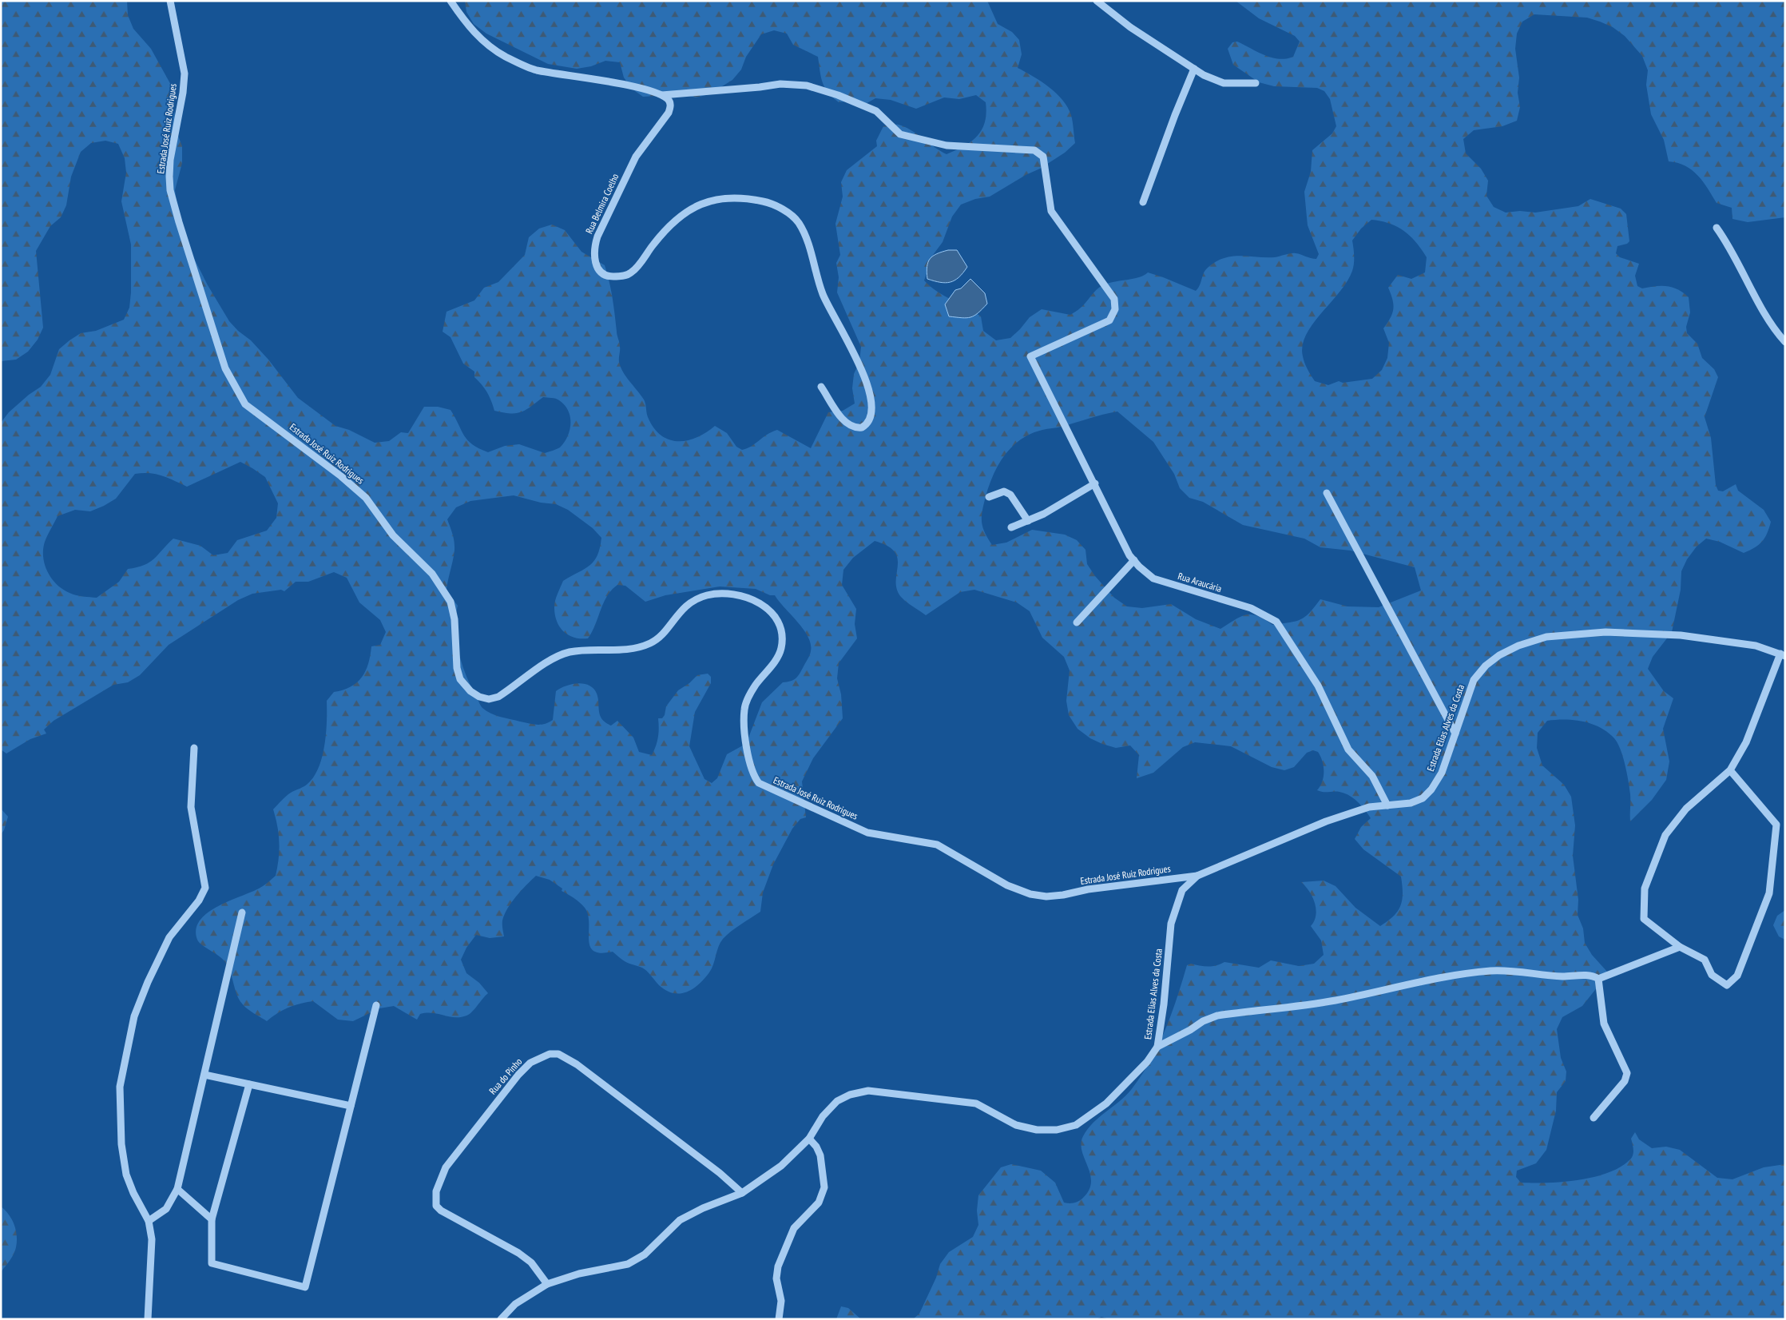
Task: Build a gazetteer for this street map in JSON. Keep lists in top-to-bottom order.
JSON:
{
  "streets": {
    "street": [
      "Estrada José Ruiz Rodrigues",
      "Rua Belmira Coelho",
      "Rua Araucária",
      "Estrada Elias Alves da Costa",
      "Rua do Pinho"
    ]
  },
  "crossings": [
    ["Estrada José Ruiz Rodrigues", "Estrada Elias Alves da Costa"],
    ["Rua Belmira Coelho", "Rua Araucária"],
    ["Rua Araucária", "Estrada Elias Alves da Costa"],
    ["Estrada Elias Alves da Costa", "Rua do Pinho"]
  ]
}
